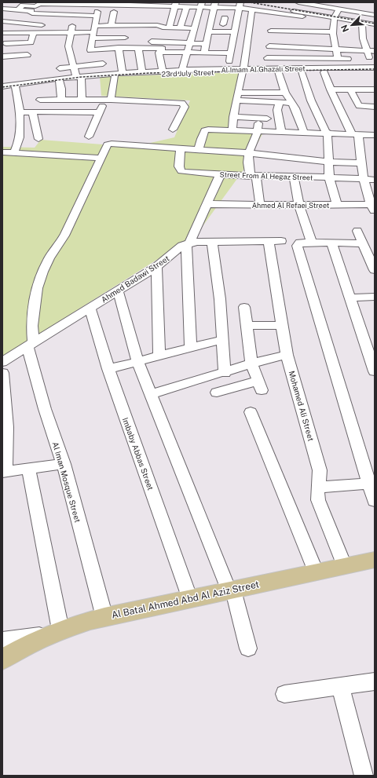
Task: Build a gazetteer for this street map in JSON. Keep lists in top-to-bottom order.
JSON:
{
  "streets": {
    "main road": ["Al Batal Ahmed Abd Al Aziz Street"],
    "street": [
      "Al Imam Al Ghazali Street",
      "23rd July Street",
      "Street From Al Hegaz Street",
      "Ahmed Al Refaei Street",
      "Ahmed Badawi Street",
      "Mohamed Ali Street",
      "Imbaby Abbas Street",
      "Al Iman Mosque Street"
    ]
  },
  "crossings": [
    ["Al Imam Al Ghazali Street", "23rd July Street"],
    ["Street From Al Hegaz Street", "Al Iman Mosque Street"],
    ["Ahmed Badawi Street", "Imbaby Abbas Street"],
    ["Ahmed Badawi Street", "Al Iman Mosque Street"],
    ["Mohamed Ali Street", "Al Batal Ahmed Abd Al Aziz Street"],
    ["Imbaby Abbas Street", "Al Batal Ahmed Abd Al Aziz Street"],
    ["Al Iman Mosque Street", "Al Batal Ahmed Abd Al Aziz Street"]
  ],
  "north": "bottom left"
}
